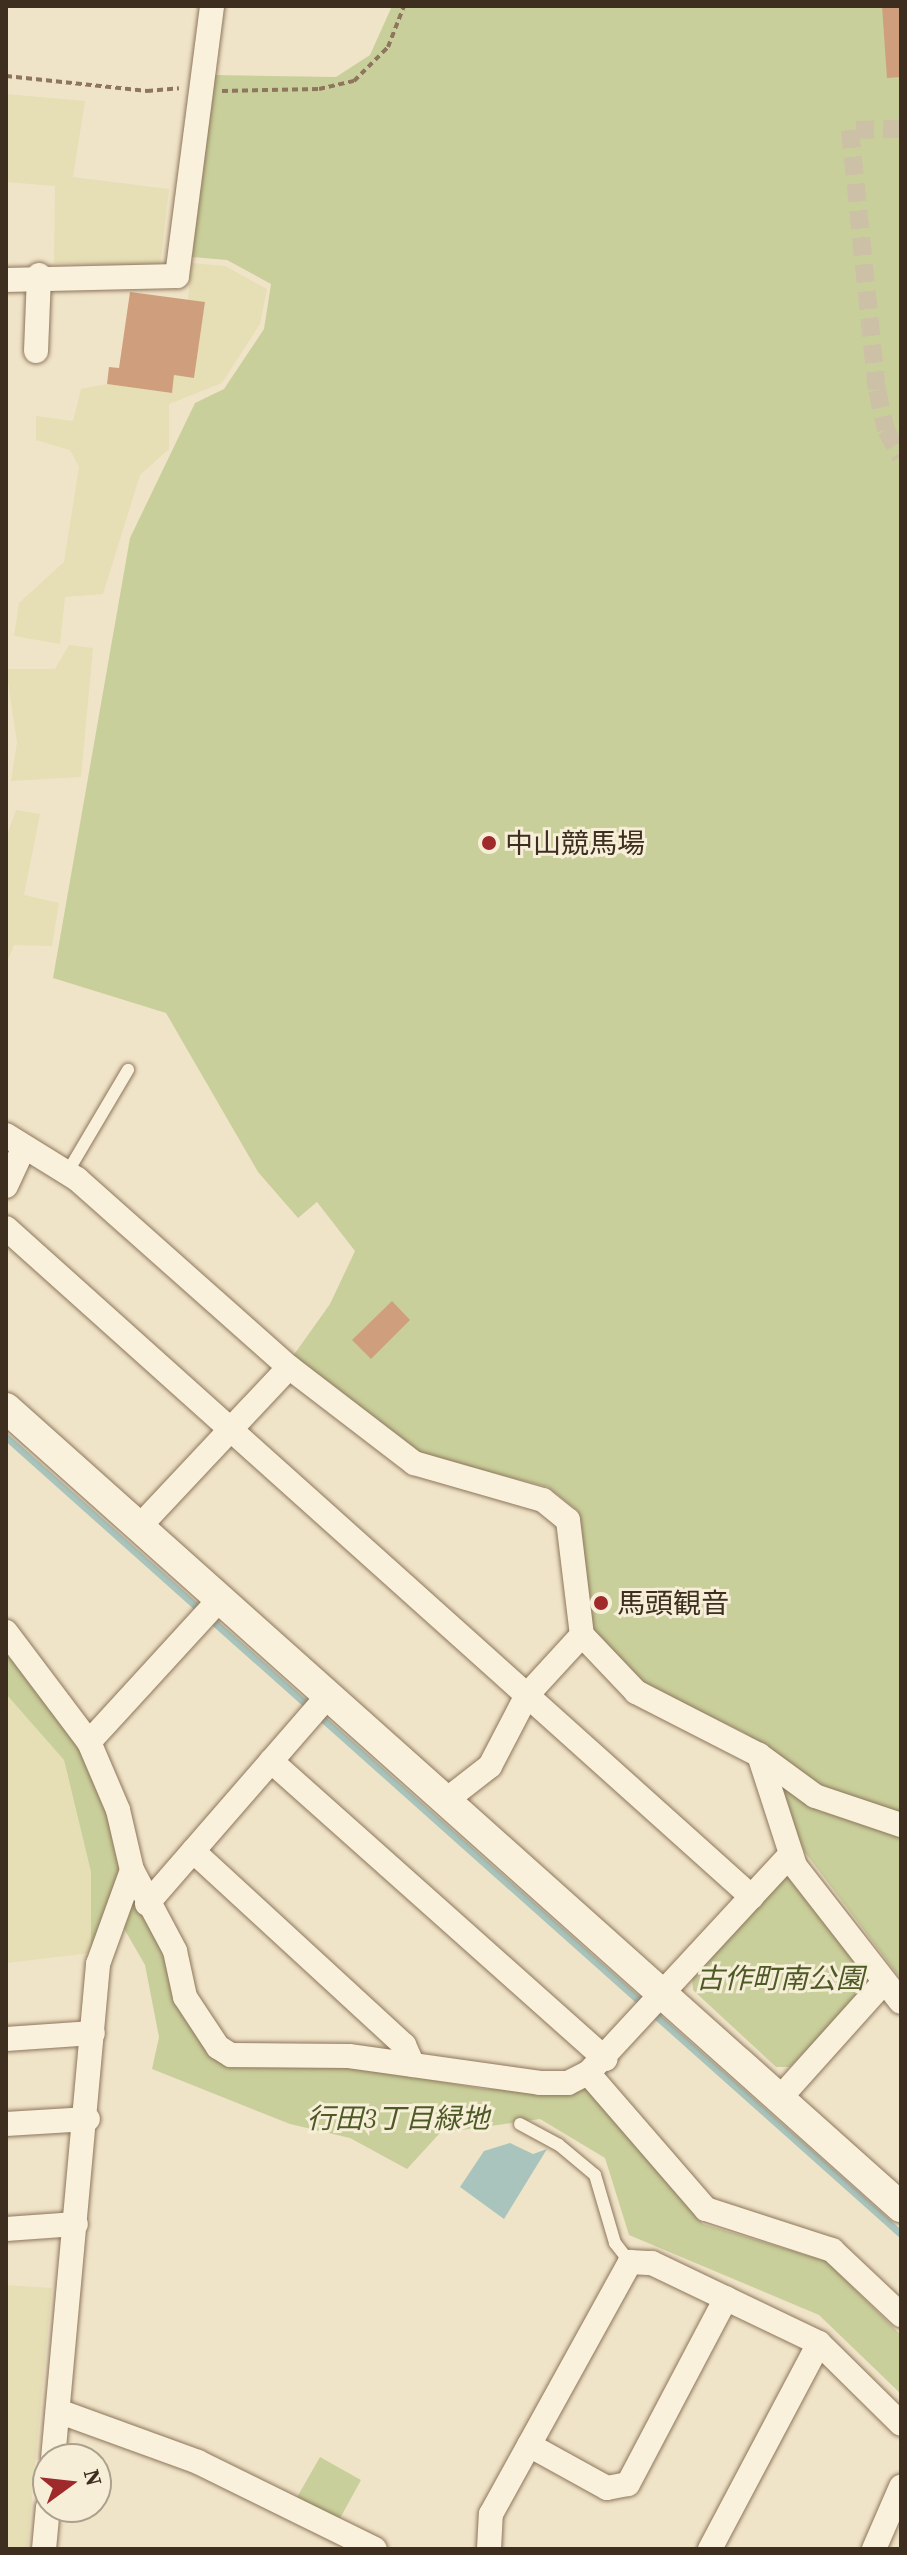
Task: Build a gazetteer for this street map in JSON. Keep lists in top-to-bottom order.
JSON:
{
  "parks": ["古作町南公園", "行田3丁目緑地"],
  "places": ["中山競馬場", "馬頭観音"],
  "north": "right"
}
